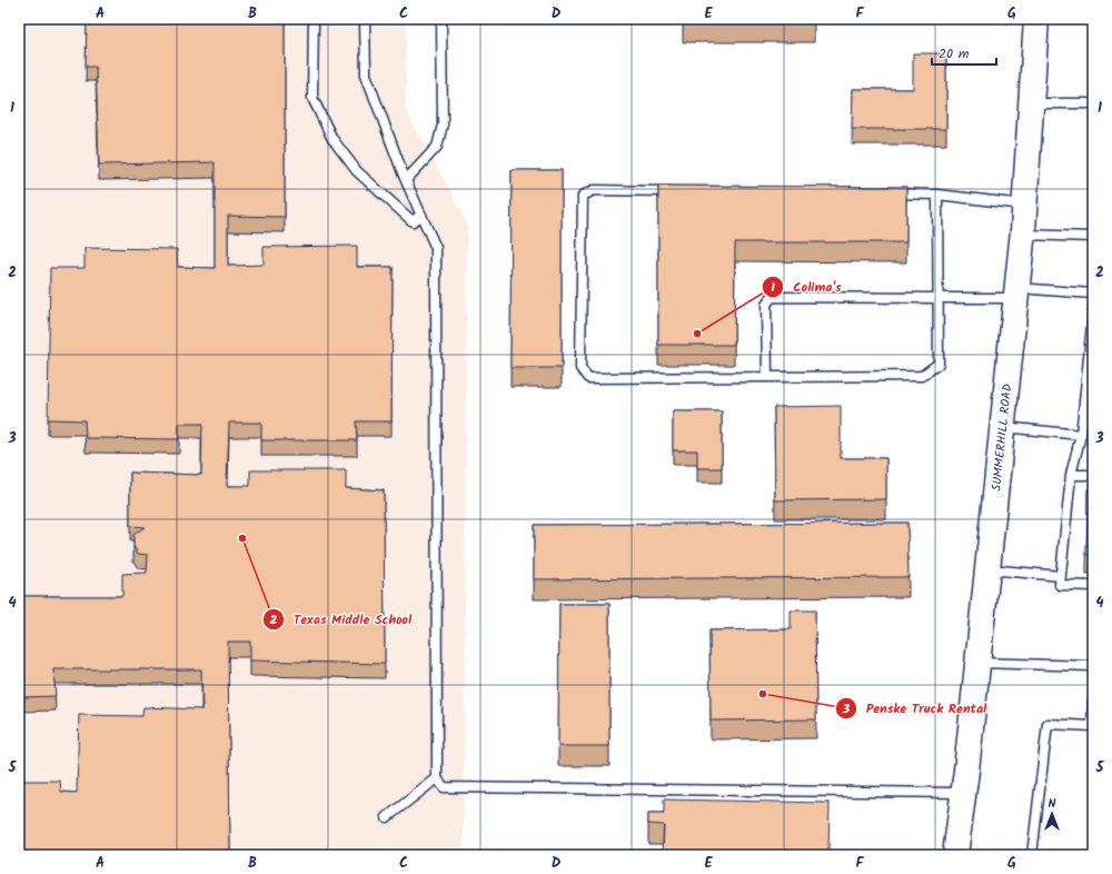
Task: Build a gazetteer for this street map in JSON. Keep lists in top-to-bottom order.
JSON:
{
  "streets": {
    "main road": ["SUMMERHILL ROAD"]
  },
  "places": ["Colima's", "Texas Middle School", "Penske Truck Rental"],
  "scale_bar": "20 m",
  "north": "top",
  "grid": {
    "columns": [
      "A",
      "B",
      "C",
      "D",
      "E",
      "F",
      "G"
    ],
    "rows": [
      "1",
      "2",
      "3",
      "4",
      "5"
    ]
  }
}
